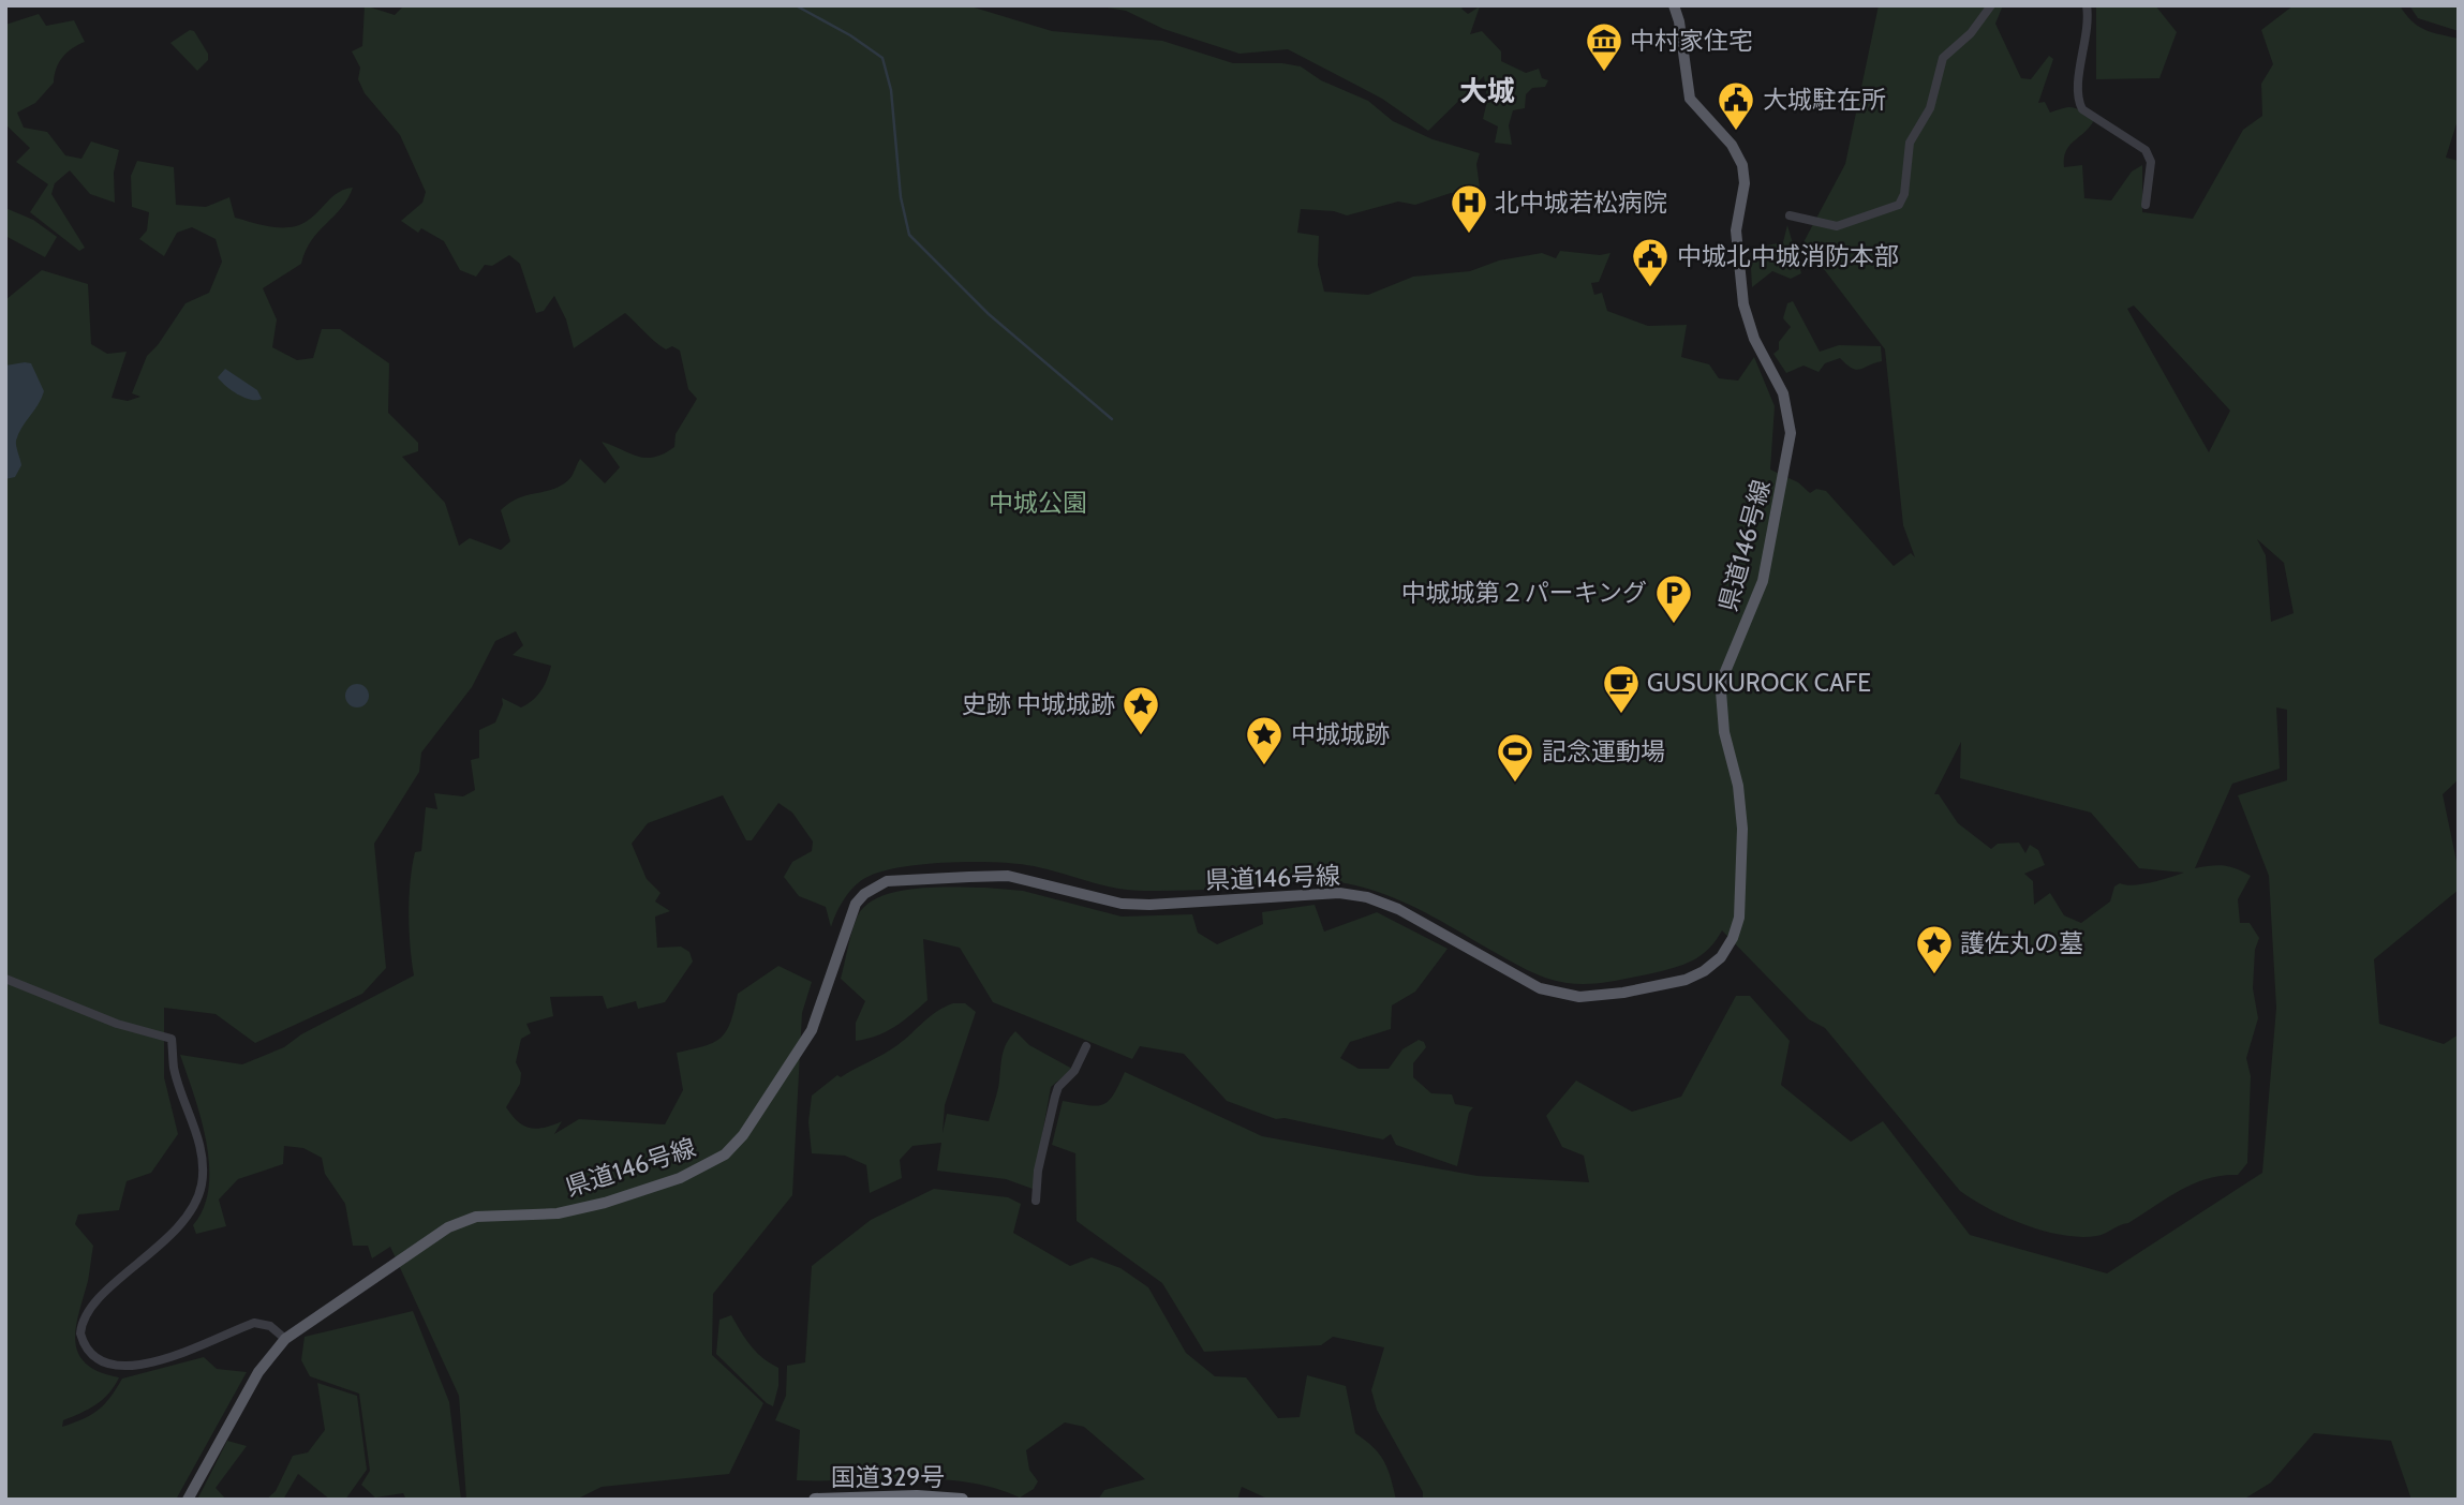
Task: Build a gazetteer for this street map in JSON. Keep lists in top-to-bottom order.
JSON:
{
  "streets": {
    "highway": ["国道329号"],
    "main road": ["県道146号線"]
  },
  "districts": ["大城"],
  "parks": ["中城公園"],
  "places": {
    "museum": ["中村家住宅"],
    "public building": ["大城駐在所", "中城北中城消防本部"],
    "hospital": ["北中城若松病院"],
    "parking": ["中城城第２パーキング"],
    "cafe": ["GUSUKUROCK CAFE"],
    "place": ["史跡 中城城跡", "中城城跡", "護佐丸の墓"],
    "sports": ["記念運動場"]
  }
}
